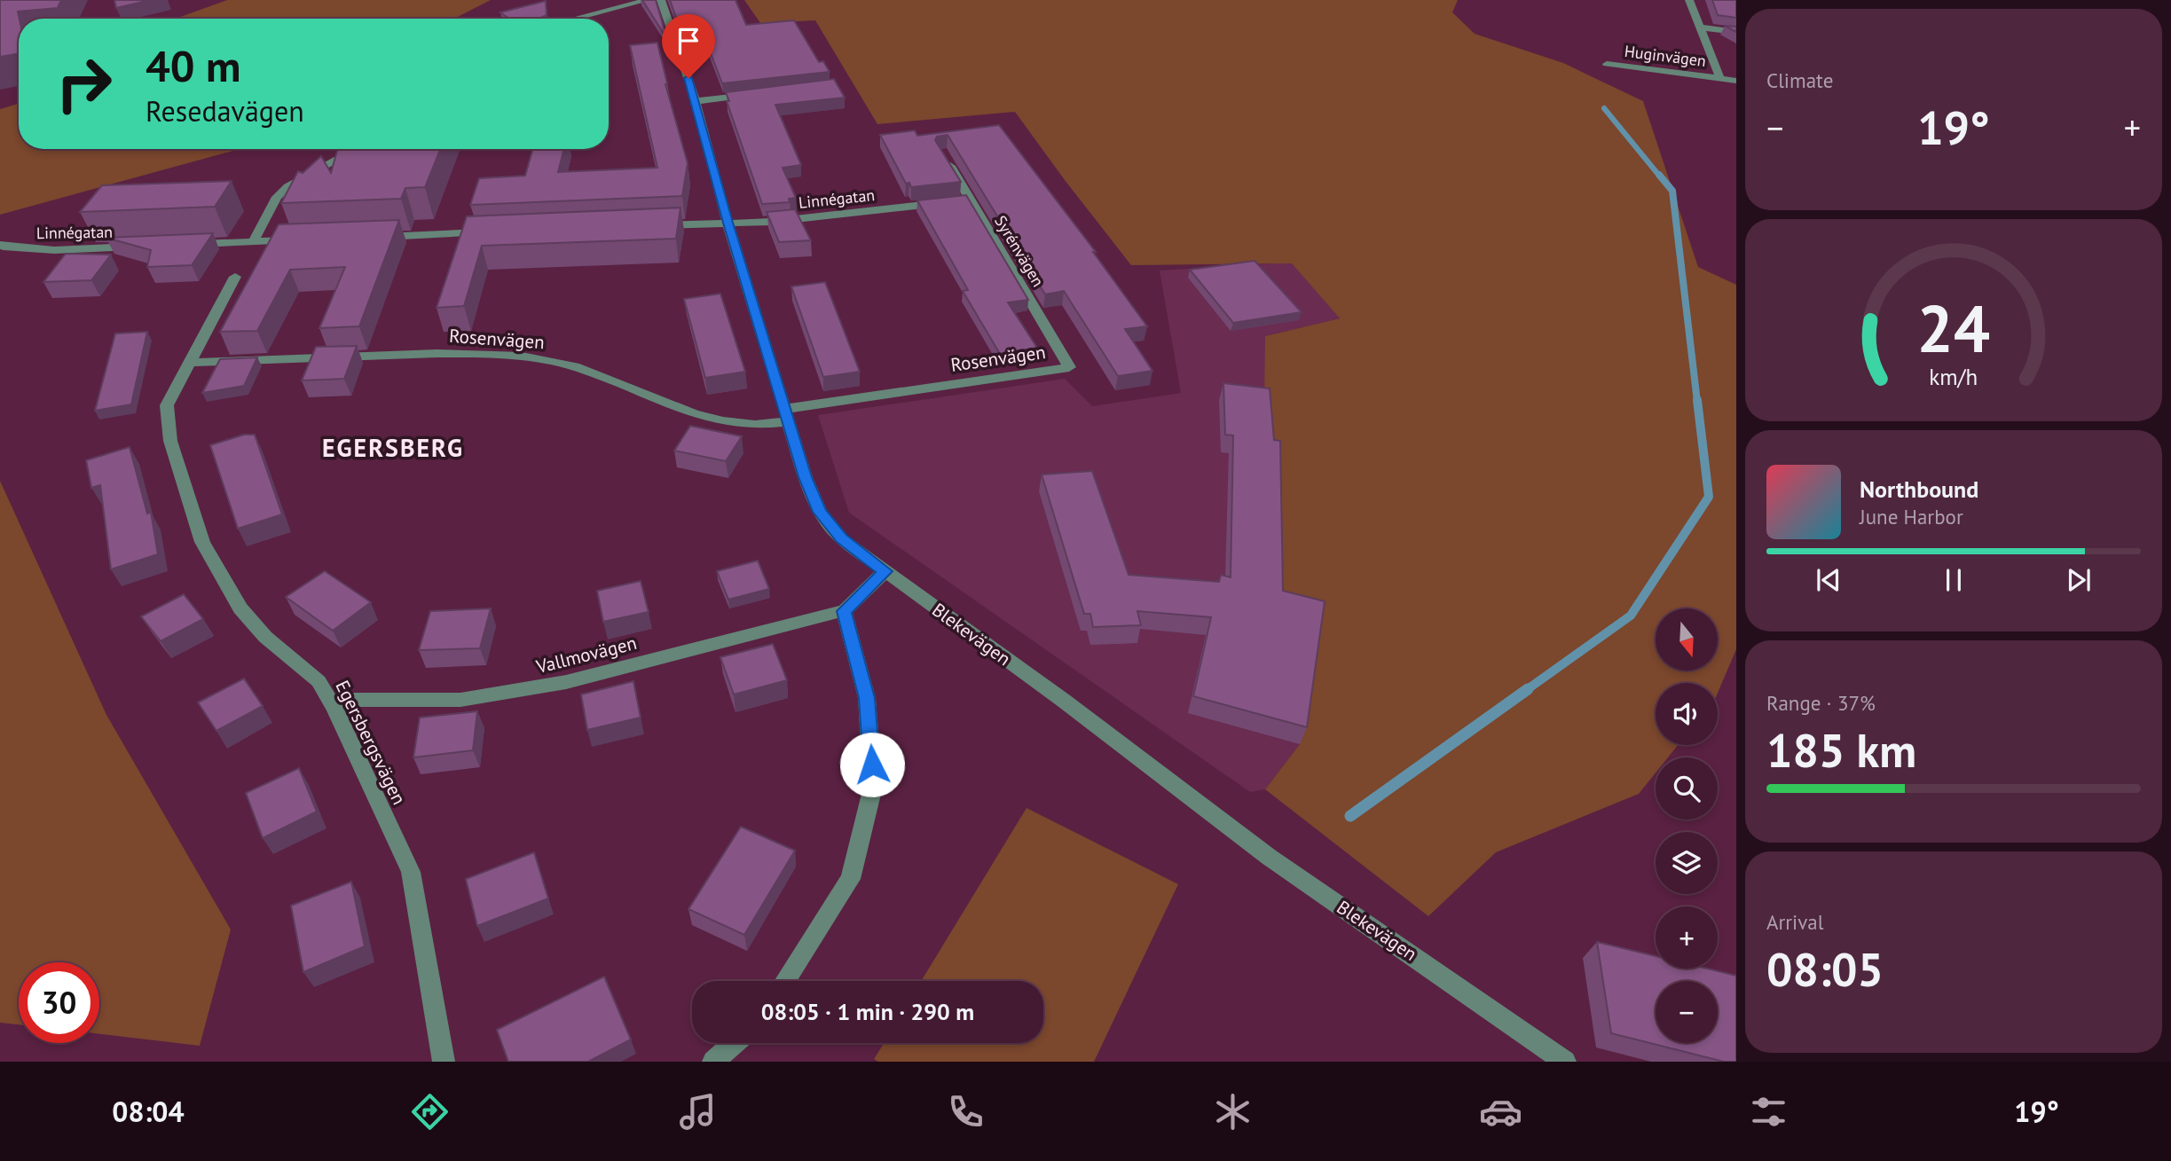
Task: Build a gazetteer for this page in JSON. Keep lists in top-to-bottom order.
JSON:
{
  "streets": {
    "street": [
      "Huginvägen",
      "Linnégatan",
      "Syrénvägen",
      "Rosenvägen",
      "Blekevägen",
      "Vallmovägen",
      "Egersbergsvägen"
    ]
  },
  "crossings": [
    ["Linnégatan", "Syrénvägen"],
    ["Linnégatan", "Blekevägen"],
    ["Syrénvägen", "Rosenvägen"],
    ["Rosenvägen", "Blekevägen"],
    ["Rosenvägen", "Egersbergsvägen"],
    ["Vallmovägen", "Egersbergsvägen"]
  ],
  "districts": ["EGERSBERG"],
  "north": "bottom",
  "page": {
    "tile": [
      "Climate",
      ["Range · 37%", "185 km"],
      ["Arrival", "08:05"]
    ],
    "turn": ["40 m", "Resedavägen"],
    "heat": ["−", "19°", "+"],
    "song": ["Northbound", "June Harbor"],
    "map_buttons": ["+", "−"],
    "limit": "30",
    "trip": "08:05 · 1 min · 290 m",
    "tabs": ["08:04", "19°"],
    "gauge": ["24", "km/h"]
  }
}
